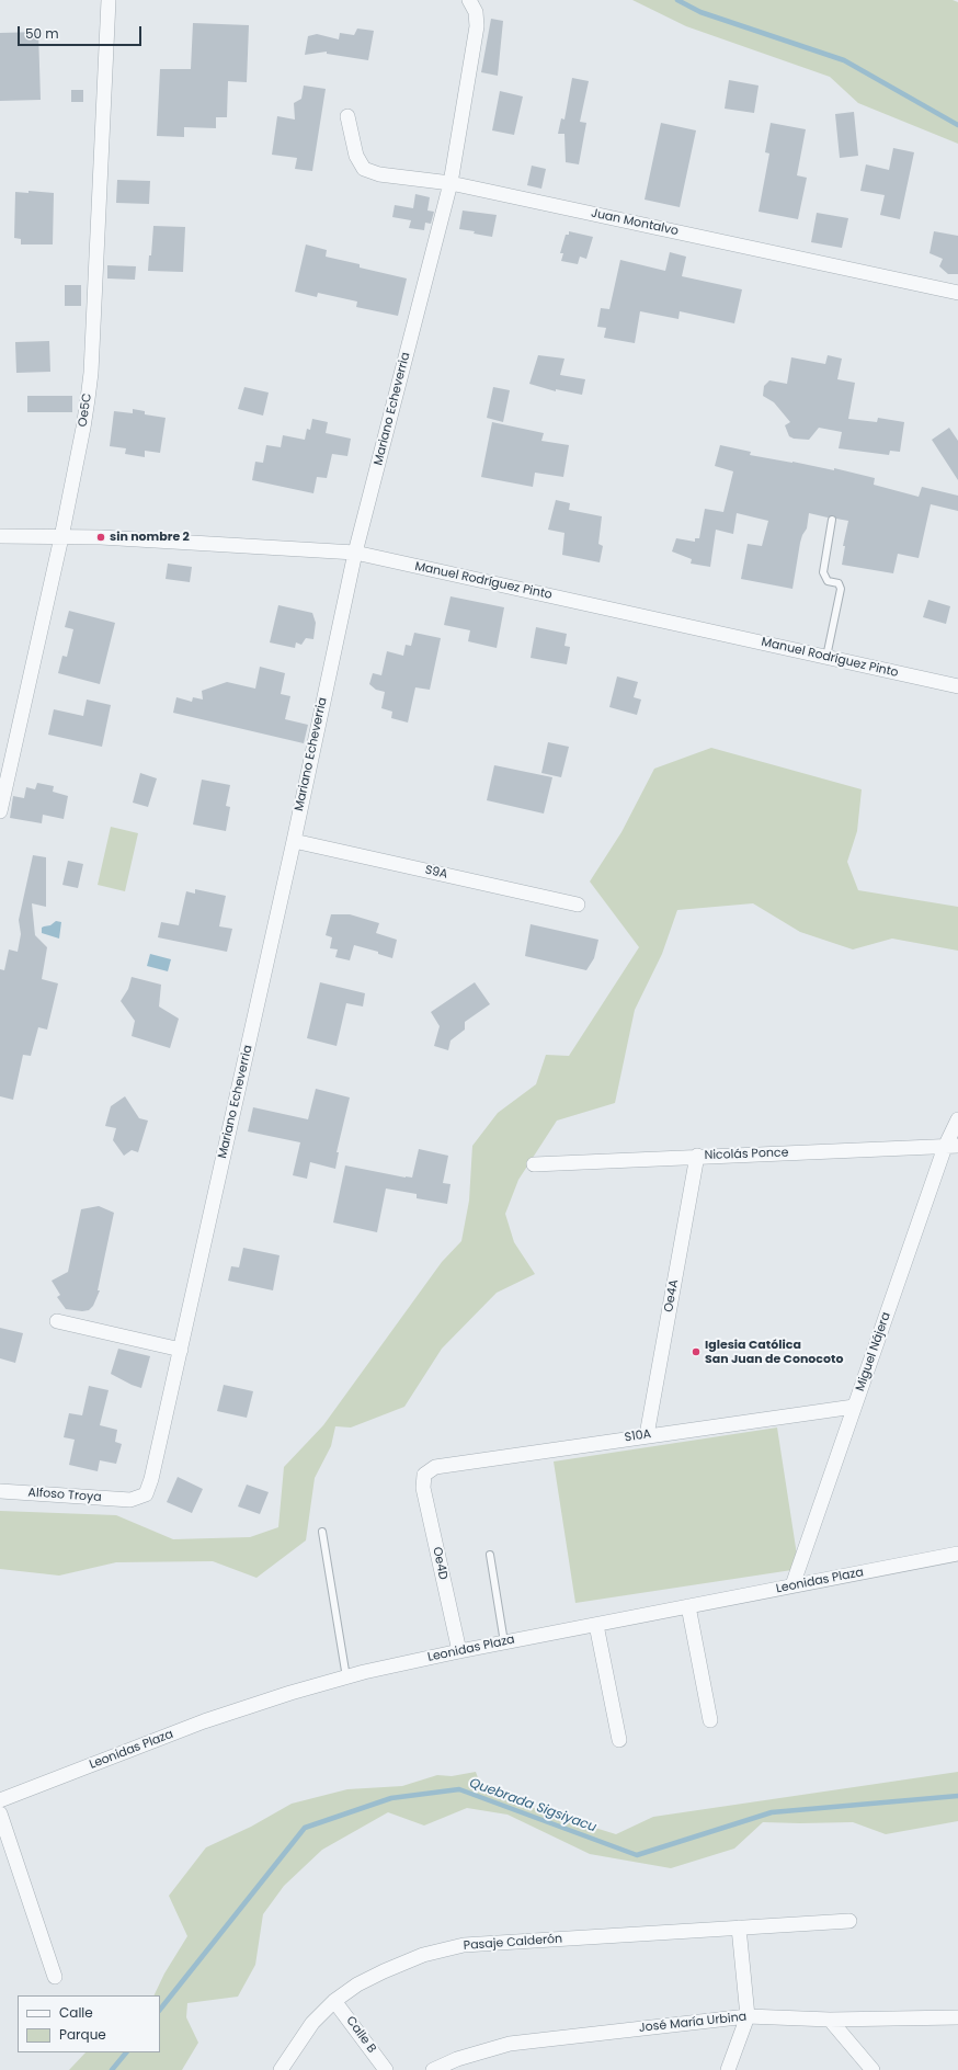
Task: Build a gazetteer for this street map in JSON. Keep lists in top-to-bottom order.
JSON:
{
  "streets": {
    "street": [
      "Juan Montalvo",
      "Mariano Echeverria",
      "Oe5C",
      "Manuel Rodríguez Pinto",
      "S9A",
      "Nicolás Ponce",
      "Oe4A",
      "Miguel Nájera",
      "S10A",
      "Alfoso Troya",
      "Oe4D",
      "Leonidas Plaza",
      "Pasaje Calderón",
      "José María Urbina",
      "Calle B"
    ]
  },
  "crossings": [
    ["Juan Montalvo", "Mariano Echeverria"],
    ["Mariano Echeverria", "Manuel Rodríguez Pinto"],
    ["Mariano Echeverria", "S9A"],
    ["Mariano Echeverria", "Alfoso Troya"],
    ["Oe5C", "Manuel Rodríguez Pinto"],
    ["Nicolás Ponce", "Oe4A"],
    ["Nicolás Ponce", "Miguel Nájera"],
    ["Oe4A", "S10A"],
    ["Miguel Nájera", "S10A"],
    ["Miguel Nájera", "Leonidas Plaza"],
    ["S10A", "Oe4D"],
    ["Oe4D", "Leonidas Plaza"],
    ["Pasaje Calderón", "Calle B"]
  ],
  "water": ["Quebrada Sigsiyacu"],
  "places": ["sin nombre 2", "Iglesia Católica San Juan de Conocoto"],
  "legend": ["Calle", "Parque"],
  "scale_bar": "50 m"
}
